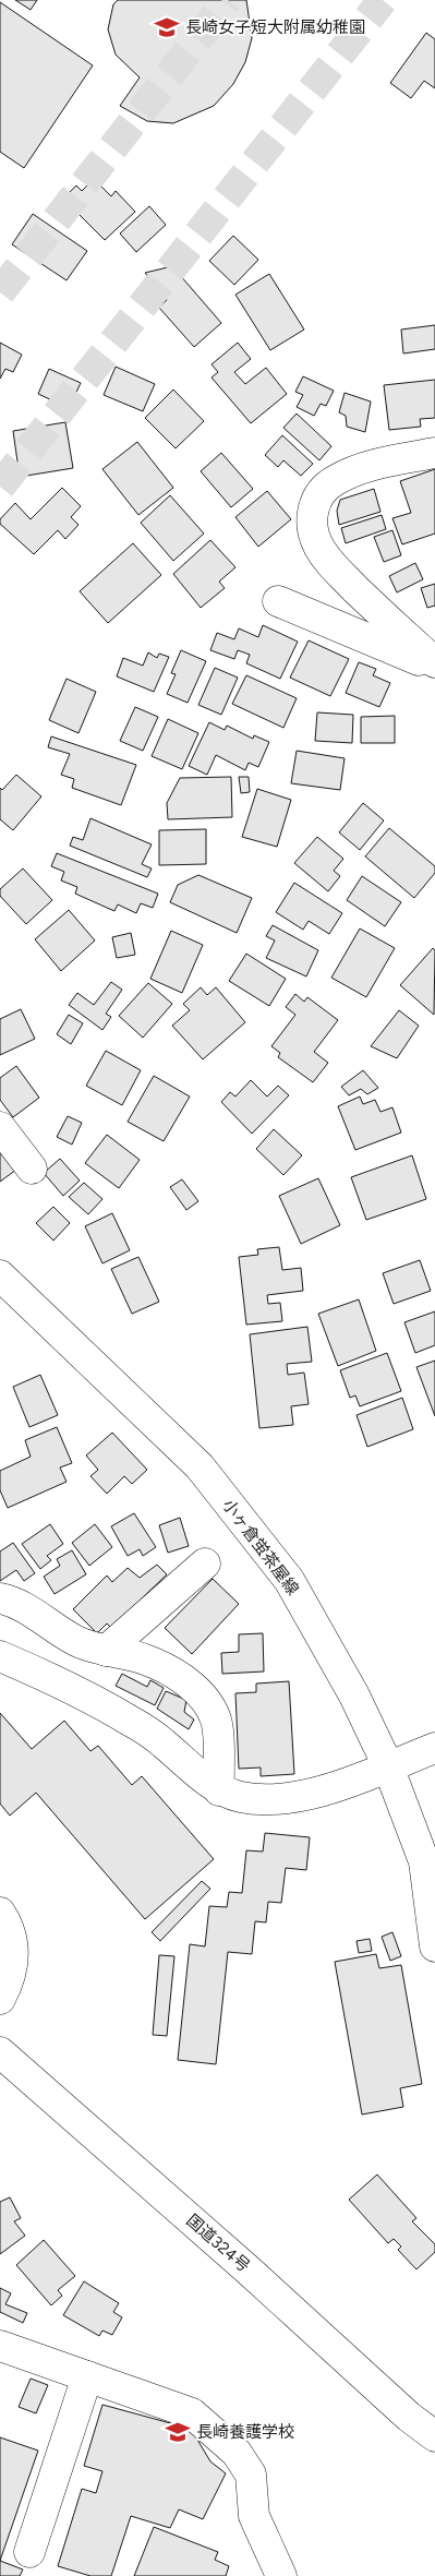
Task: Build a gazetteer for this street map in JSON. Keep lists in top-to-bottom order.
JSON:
{
  "streets": {
    "main road": ["小ヶ倉蛍茶屋線", "国道324号"]
  },
  "places": {
    "school or university": ["長崎女子短大附属幼稚園", "長崎養護学校"]
  }
}
